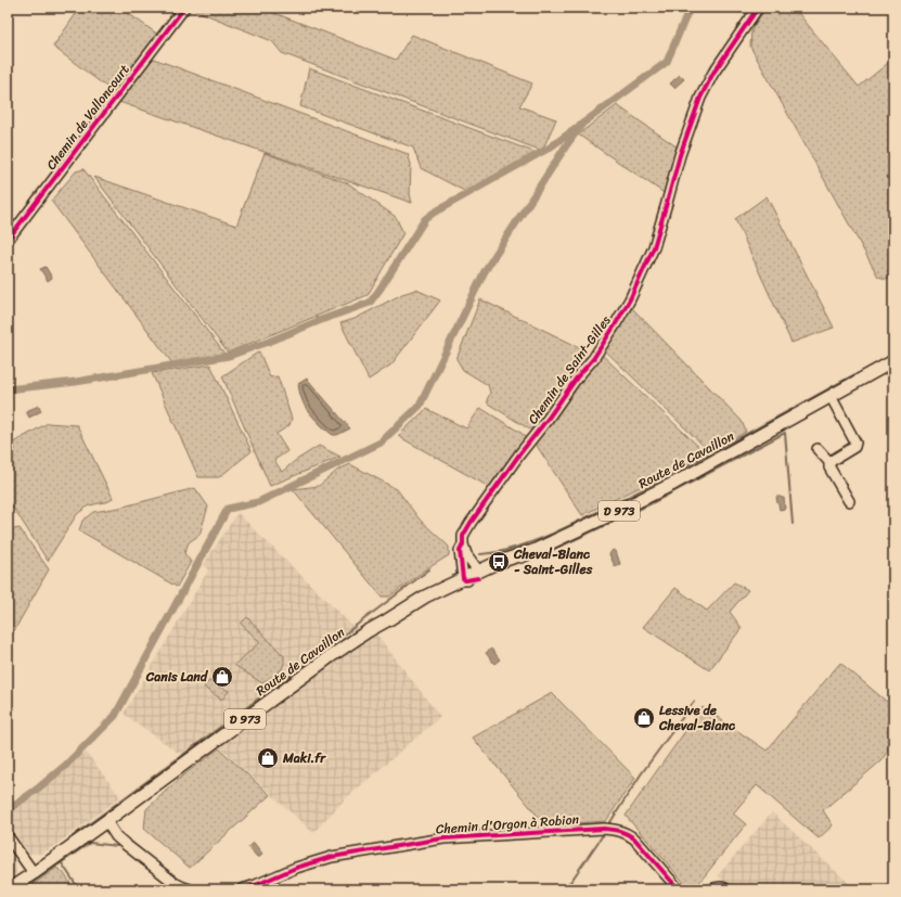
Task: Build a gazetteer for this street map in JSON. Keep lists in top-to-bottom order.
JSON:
{
  "streets": {
    "main road": ["Route de Cavaillon", "D 973"],
    "street": ["Chemin de Valloncourt", "Chemin de Saint-Gilles", "Chemin d'Orgon à Robion"]
  },
  "crossings": [
    ["Chemin de Saint-Gilles", "Route de Cavaillon"],
    ["Route de Cavaillon", "D 973"]
  ],
  "places": {
    "bus stop": ["Cheval-Blanc - Saint-Gilles"],
    "shop": ["Canis Land", "Lessive de Cheval-Blanc", "Maki.fr"]
  }
}
